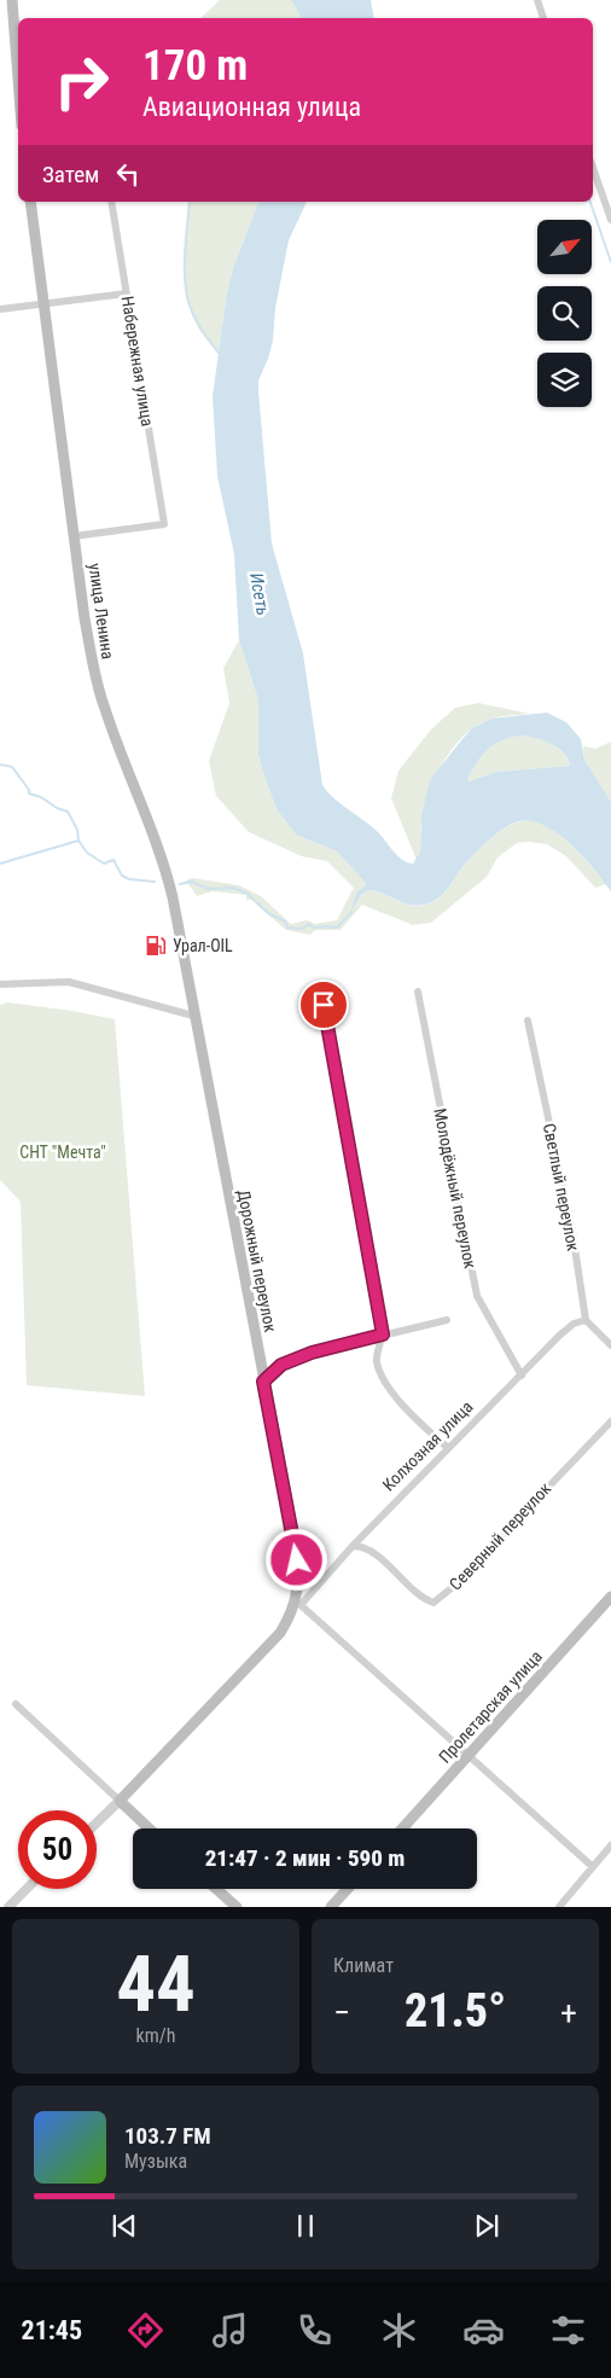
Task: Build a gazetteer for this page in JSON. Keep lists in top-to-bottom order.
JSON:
{
  "streets": {
    "main road": ["улица Ленина", "Дорожный переулок", "Пролетарская улица"],
    "street": [
      "Набережная улица",
      "Светлый переулок",
      "Молодёжный переулок",
      "Колхозная улица",
      "Северный переулок"
    ]
  },
  "crossings": [
    ["Набережная улица", "улица Ленина"],
    ["улица Ленина", "Дорожный переулок"],
    ["Светлый переулок", "Колхозная улица"],
    ["Молодёжный переулок", "Колхозная улица"],
    ["Дорожный переулок", "Колхозная улица"],
    ["Колхозная улица", "Северный переулок"]
  ],
  "water": ["Исеть"],
  "parks": ["СНТ \"Мечта\""],
  "places": {
    "fuel station": ["Урал-OIL"]
  },
  "north": "top right",
  "page": {
    "turn": ["170 m", "Авиационная улица"],
    "then": "Затем",
    "limit": "50",
    "trip": "21:47 · 2 мин · 590 m",
    "tile": [
      ["44", "km/h"],
      "Климат"
    ],
    "heat": ["−", "21.5°", "+"],
    "song": ["103.7 FM", "Музыка"],
    "tabs": "21:45"
  }
}
